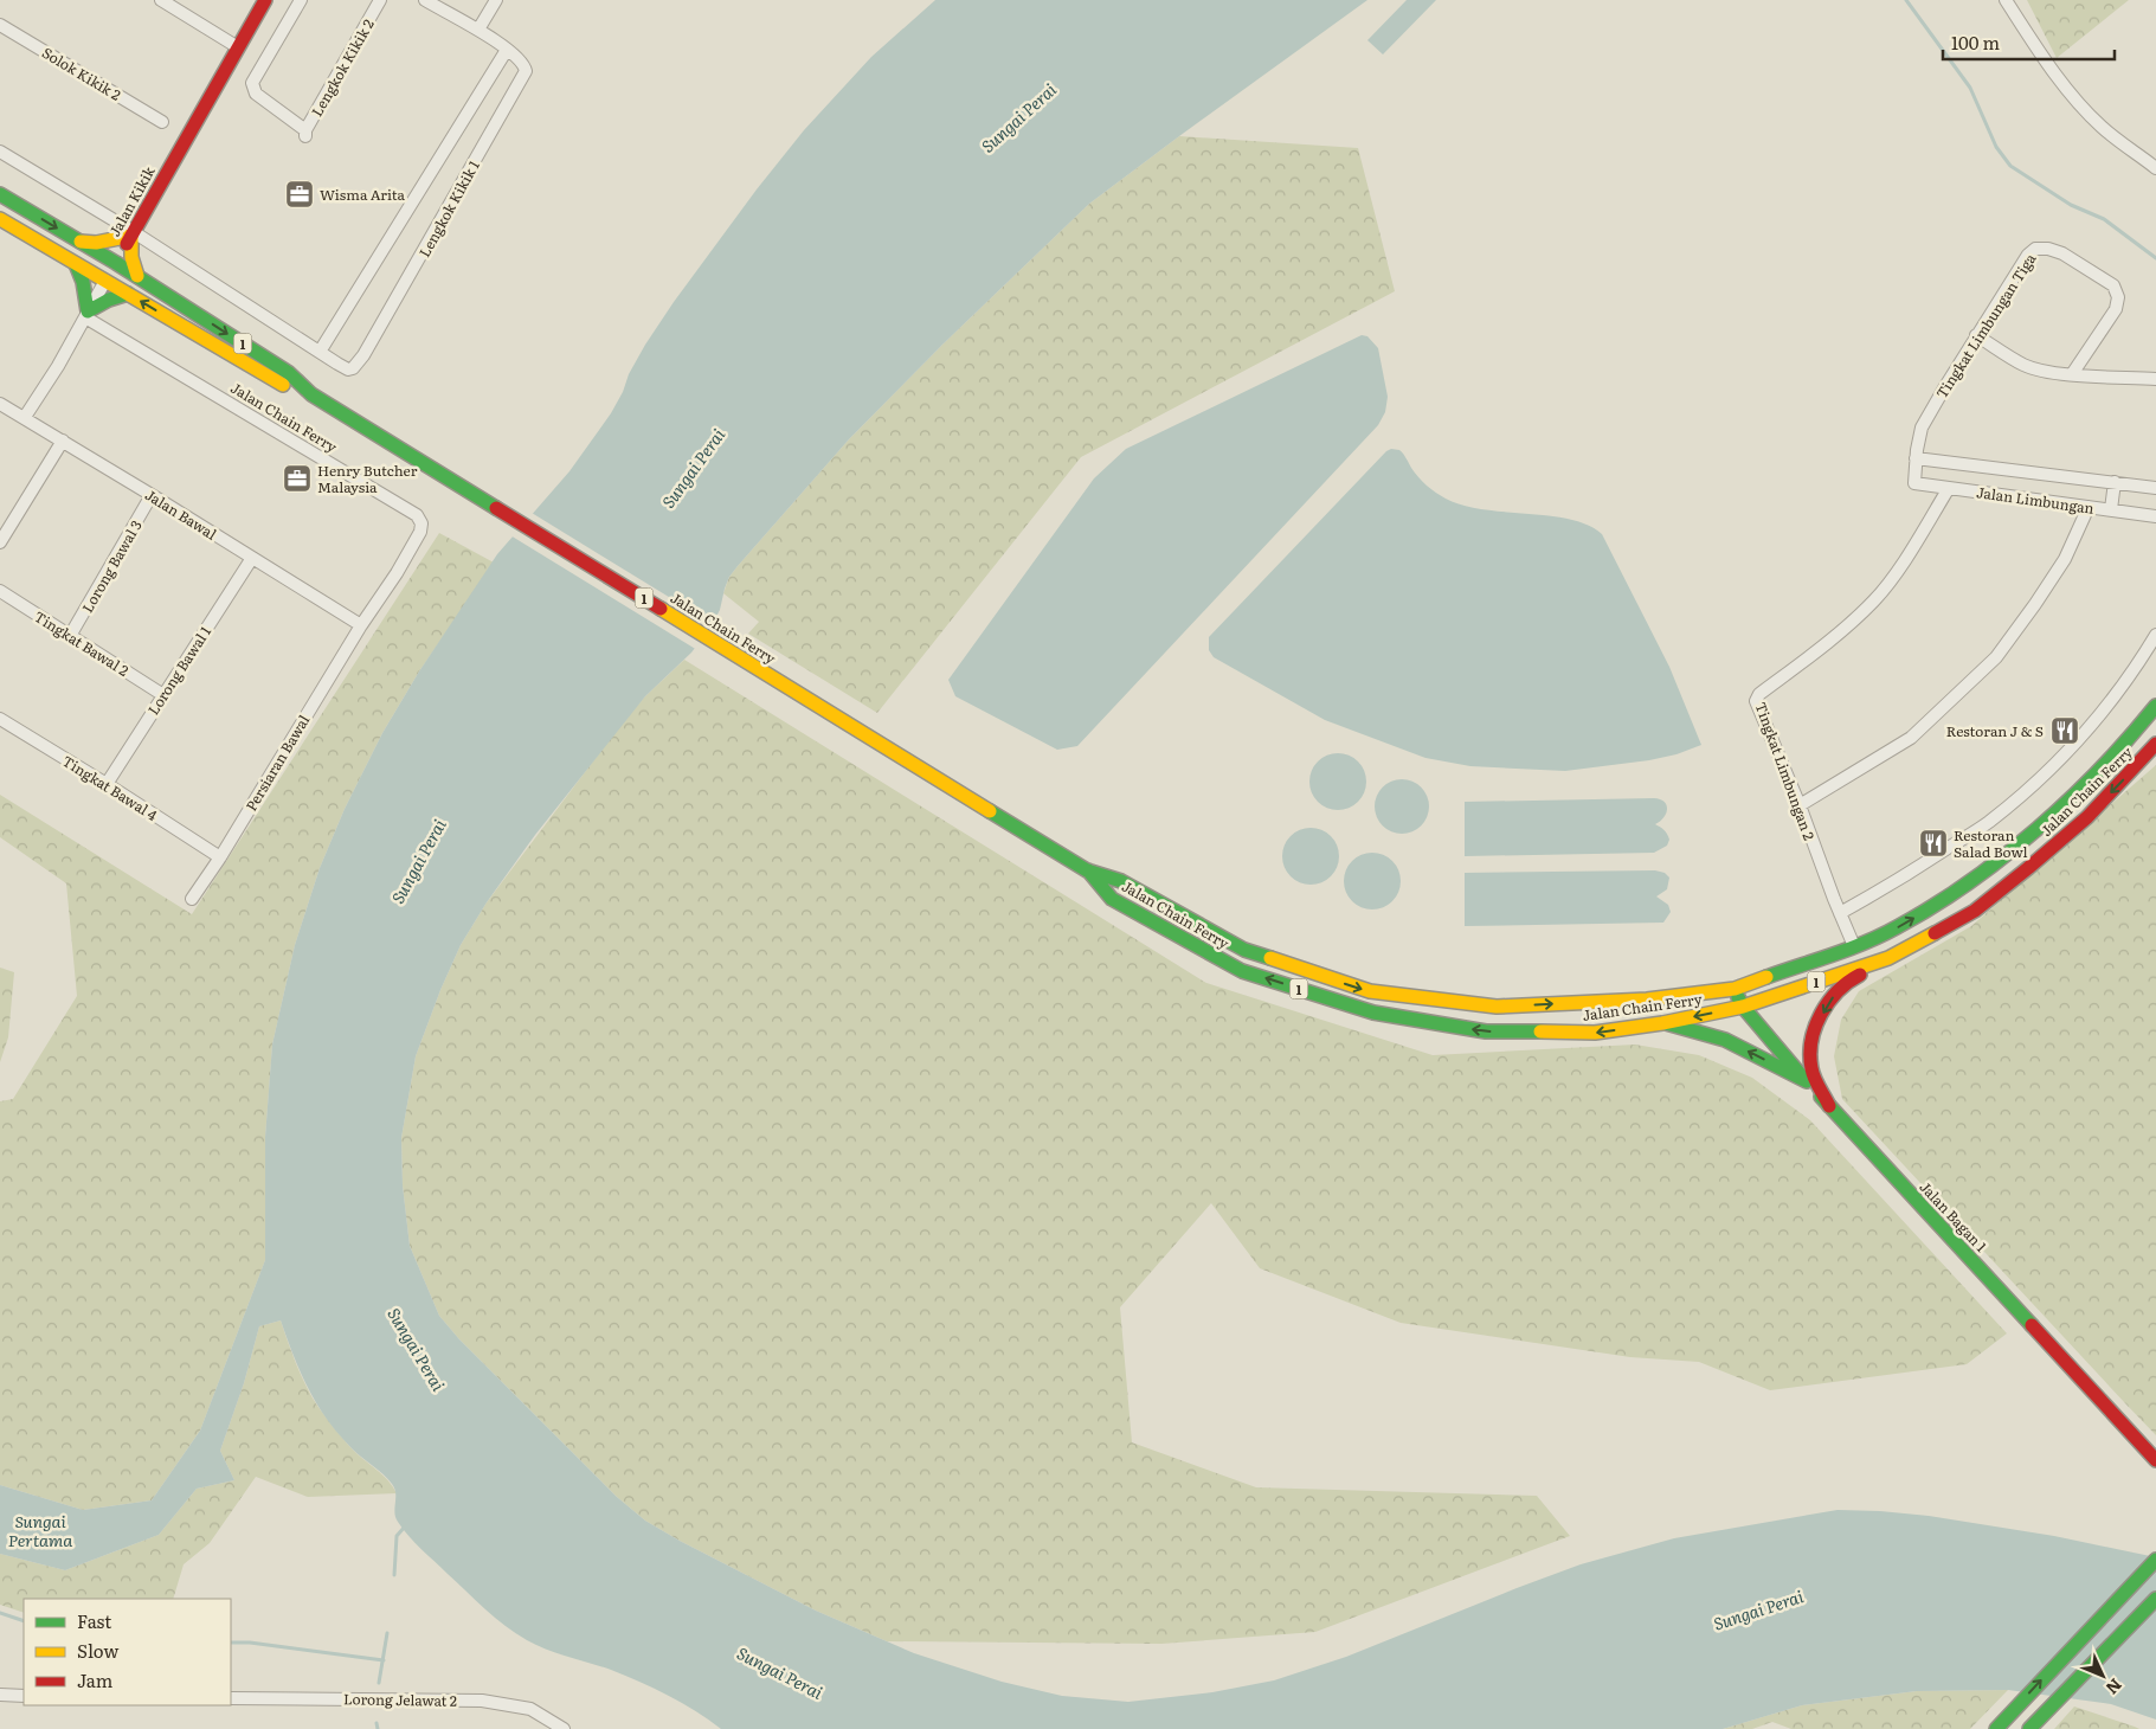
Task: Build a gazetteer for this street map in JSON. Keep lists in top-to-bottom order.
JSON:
{
  "streets": {
    "main road": [
      "Jalan Kikik",
      "1",
      "Jalan Chain Ferry",
      "Jalan Bagan 1"
    ],
    "street": [
      "Lengkok Kikik 2",
      "Solok Kikik 2",
      "Lengkok Kikik 1",
      "Tingkat Limbungan Tiga",
      "Jalan Limbungan",
      "Jalan Bawal",
      "Lorong Bawal 3",
      "Tingkat Bawal 2",
      "Lorong Bawal 1",
      "Persiaran Bawal",
      "Tingkat Limbungan 2",
      "Tingkat Bawal 4",
      "Lorong Jelawat 2"
    ]
  },
  "crossings": [
    ["Jalan Kikik", "Jalan Chain Ferry"],
    ["Jalan Kikik", "Jalan Bawal"],
    ["Tingkat Limbungan Tiga", "Jalan Limbungan"],
    ["Jalan Chain Ferry", "Jalan Bawal"],
    ["Jalan Chain Ferry", "Persiaran Bawal"],
    ["Jalan Chain Ferry", "Tingkat Limbungan 2"],
    ["Jalan Chain Ferry", "Jalan Bagan 1"],
    ["Jalan Limbungan", "Tingkat Limbungan 2"],
    ["Jalan Bawal", "Lorong Bawal 3"],
    ["Jalan Bawal", "Lorong Bawal 1"],
    ["Jalan Bawal", "Persiaran Bawal"],
    ["Lorong Bawal 3", "Tingkat Bawal 2"],
    ["Tingkat Bawal 2", "Lorong Bawal 1"],
    ["Lorong Bawal 1", "Tingkat Bawal 4"],
    ["Persiaran Bawal", "Tingkat Bawal 4"]
  ],
  "water": ["Sungai Perai", "Sungai Pertama"],
  "places": {
    "office": ["Wisma Arita", "Henry Butcher Malaysia"],
    "restaurant": ["Restoran J & S", "Restoran Salad Bowl"]
  },
  "legend": ["Fast", "Slow", "Jam"],
  "scale_bar": "100 m",
  "north": "bottom right"
}
